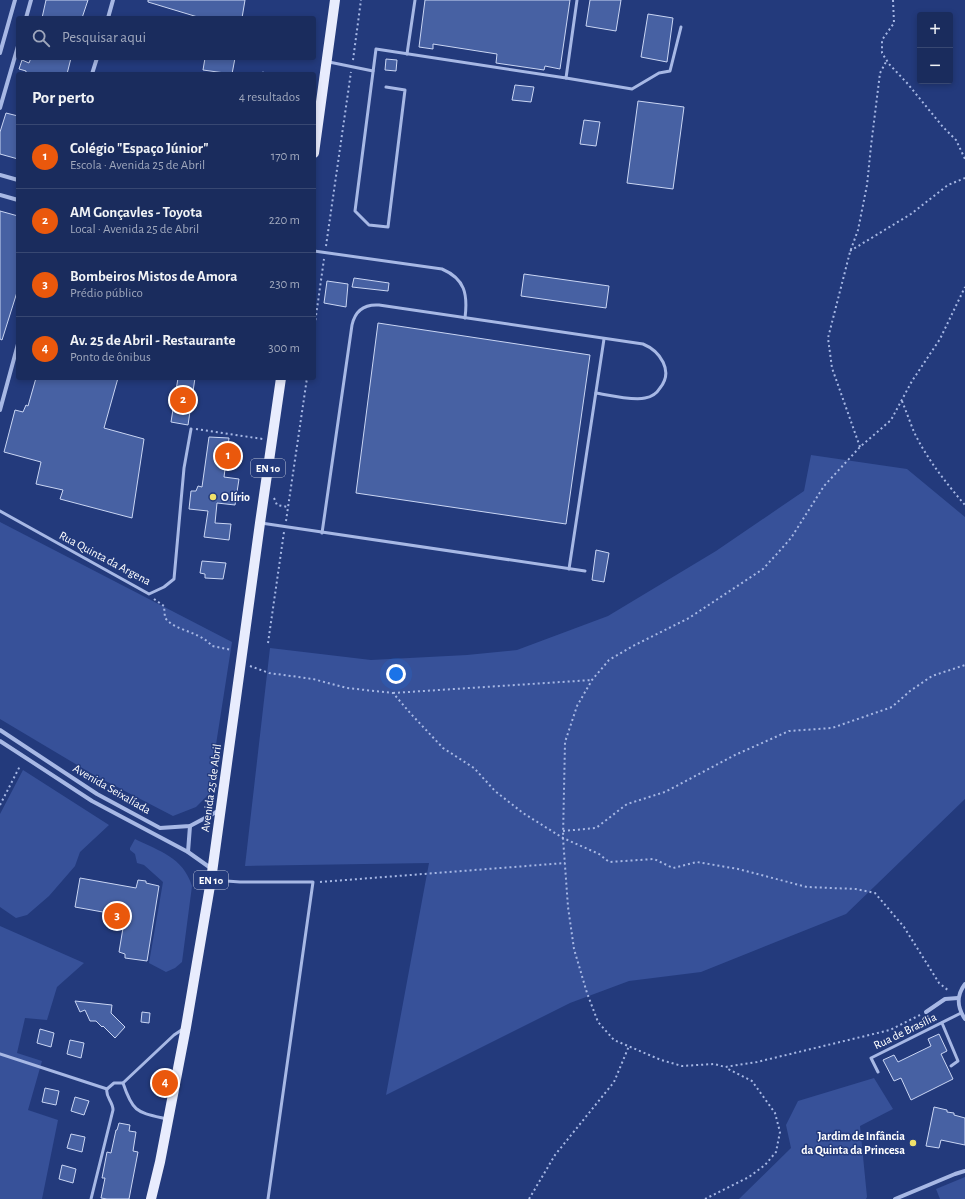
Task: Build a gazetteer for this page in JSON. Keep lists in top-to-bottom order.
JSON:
{
  "streets": {
    "main road": ["EN 10", "Avenida 25 de Abril"],
    "street": ["Avenida Seixalíada"],
    "lane": ["Rua Quinta da Argena", "Rua de Brasília"]
  },
  "crossings": [
    ["Avenida 25 de Abril", "Avenida Seixalíada"]
  ],
  "places": ["O lírio", "Jardim de Infância da Quinta da Princesa"],
  "page": {
    "map_buttons": ["+", "−"],
    "search": "Pesquisar aqui",
    "heading": ["Por perto", "4 resultados"],
    "list": [
      {
        "mark": "1",
        "name": "Colégio \"Espaço Júnior\"",
        "note": "Escola · Avenida 25 de Abril",
        "value": "170 m"
      },
      {
        "mark": "2",
        "name": "AM Gonçavles - Toyota",
        "note": "Local · Avenida 25 de Abril",
        "value": "220 m"
      },
      {
        "mark": "3",
        "name": "Bombeiros Mistos de Amora",
        "note": "Prédio público",
        "value": "230 m"
      },
      {
        "mark": "4",
        "name": "Av. 25 de Abril - Restaurante",
        "note": "Ponto de ônibus",
        "value": "300 m"
      }
    ],
    "pins": [
      "2",
      "1",
      "3",
      "4"
    ]
  }
}
